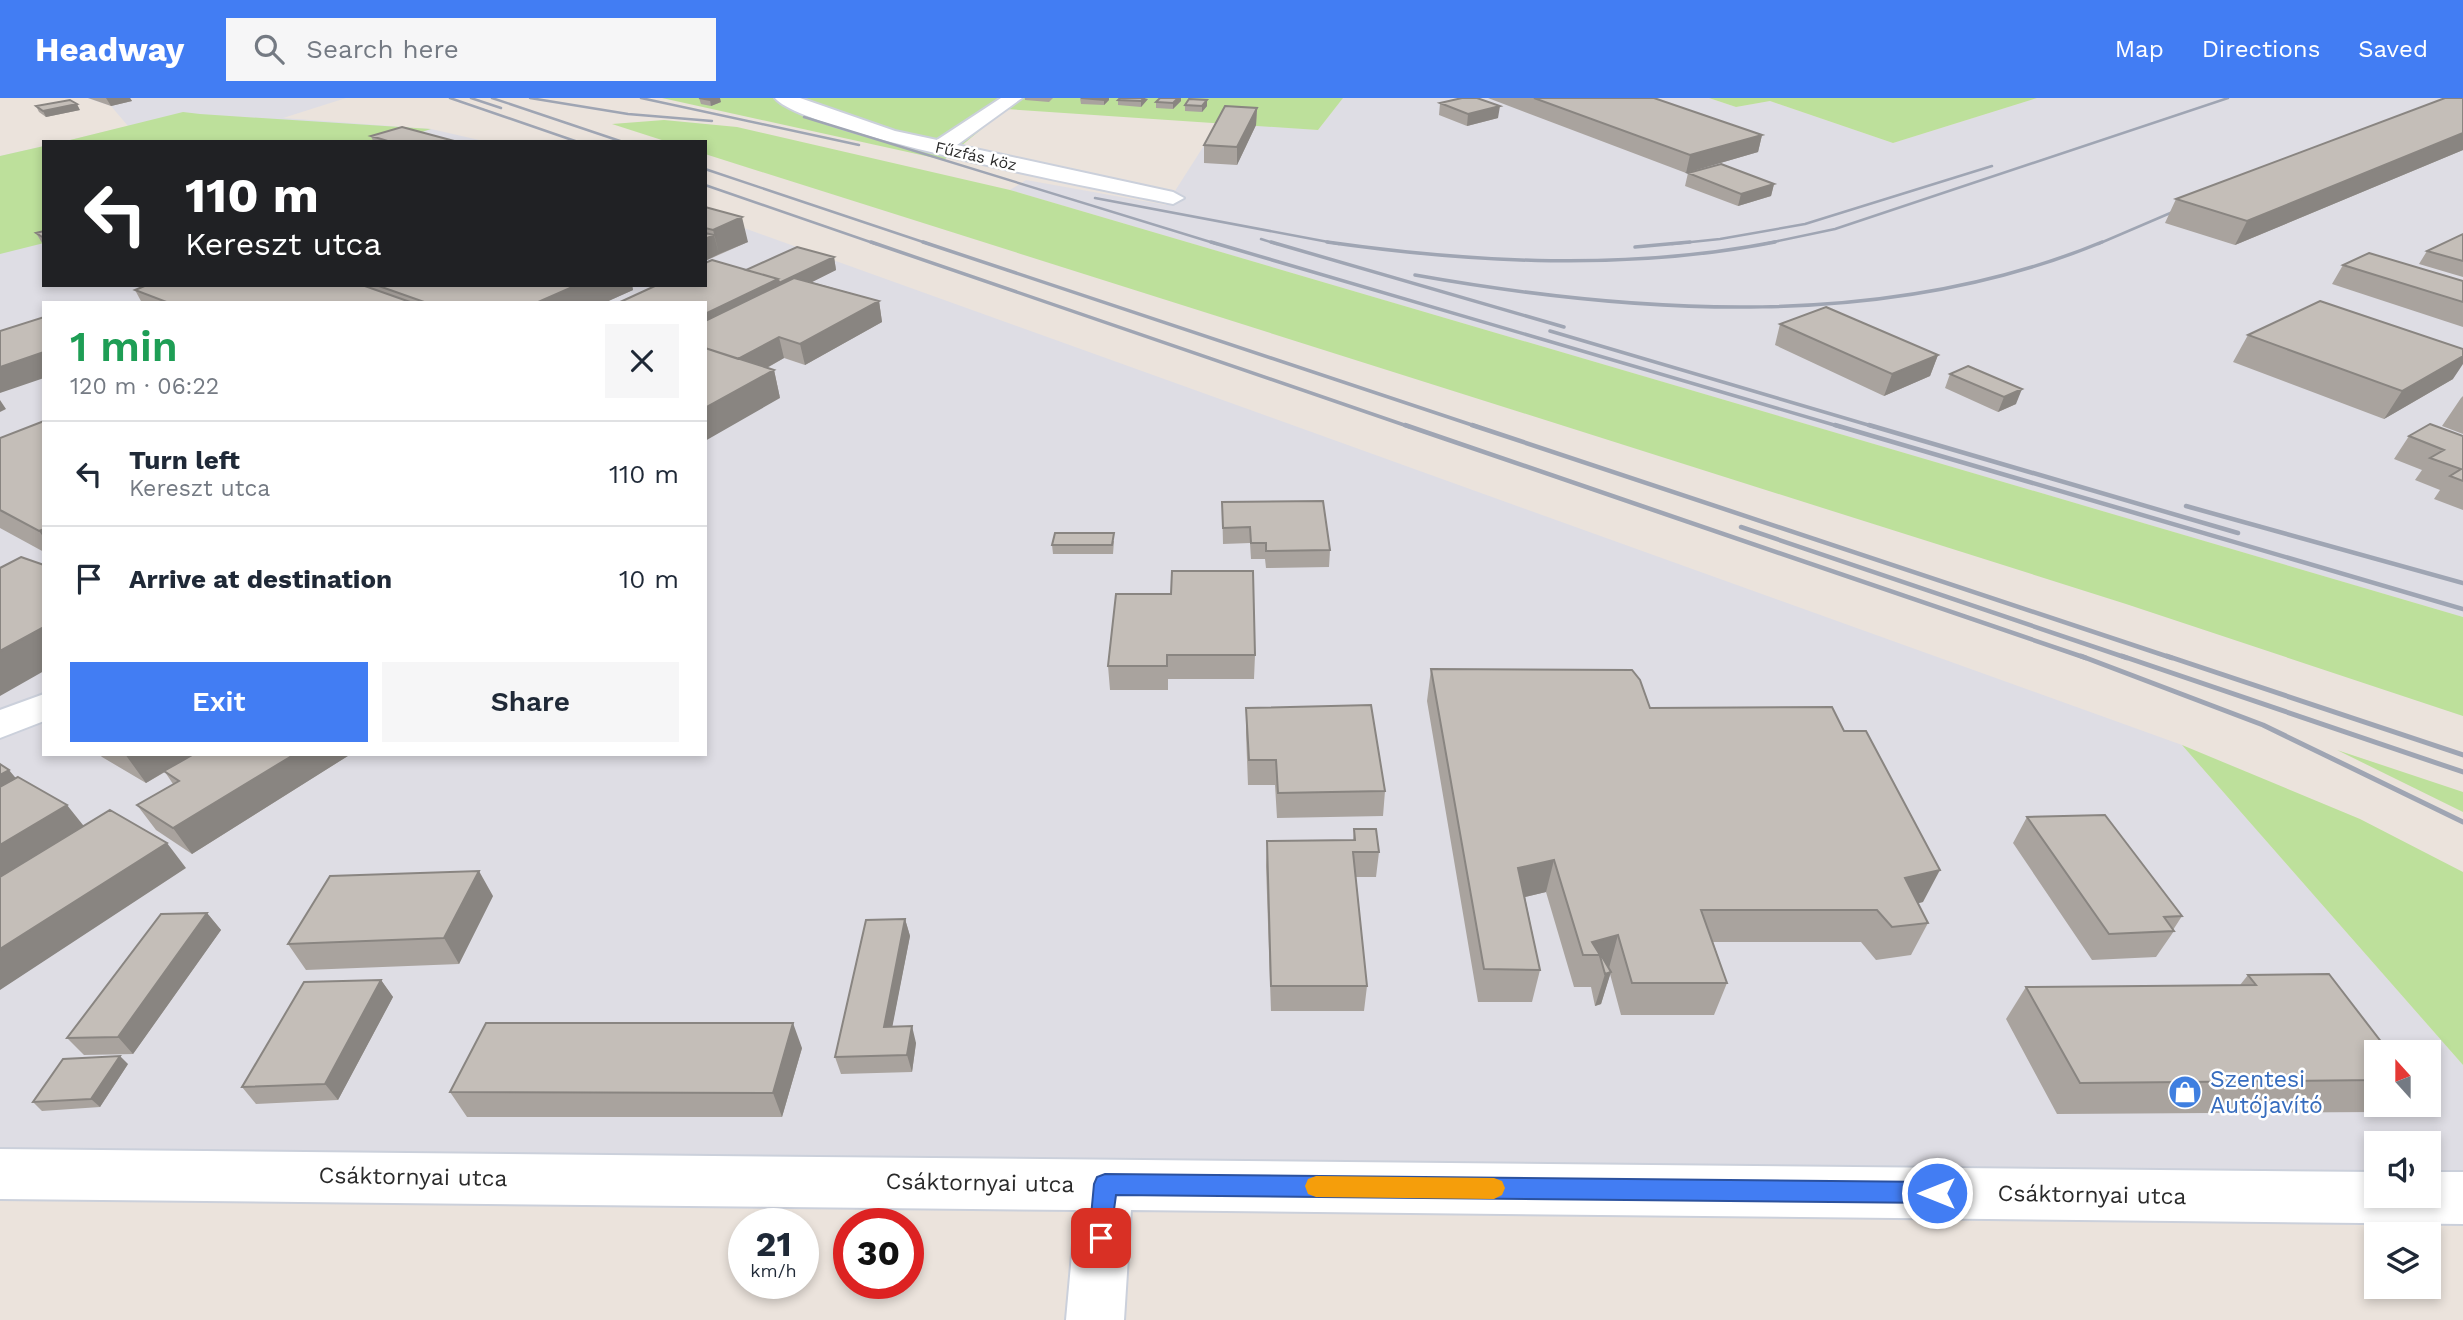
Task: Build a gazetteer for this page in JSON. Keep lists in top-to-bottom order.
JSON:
{
  "streets": {
    "street": ["Fűzfás köz", "Csáktornyai utca"]
  },
  "places": {
    "shop": ["Szentesi Autójavító"]
  },
  "north": "top",
  "page": {
    "header": "Headway",
    "search": "Search here",
    "nav": ["Map", "Directions", "Saved"],
    "turn": ["110 m", "Kereszt utca"],
    "heading": ["1 min", "120 m · 06:22"],
    "list": [
      {
        "name": "Turn left",
        "note": "Kereszt utca",
        "value": "110 m"
      },
      {
        "name": "Arrive at destination",
        "value": "10 m"
      }
    ],
    "buttons": ["Exit", "Share"],
    "speed": "21 km/h",
    "limit": "30"
  }
}
